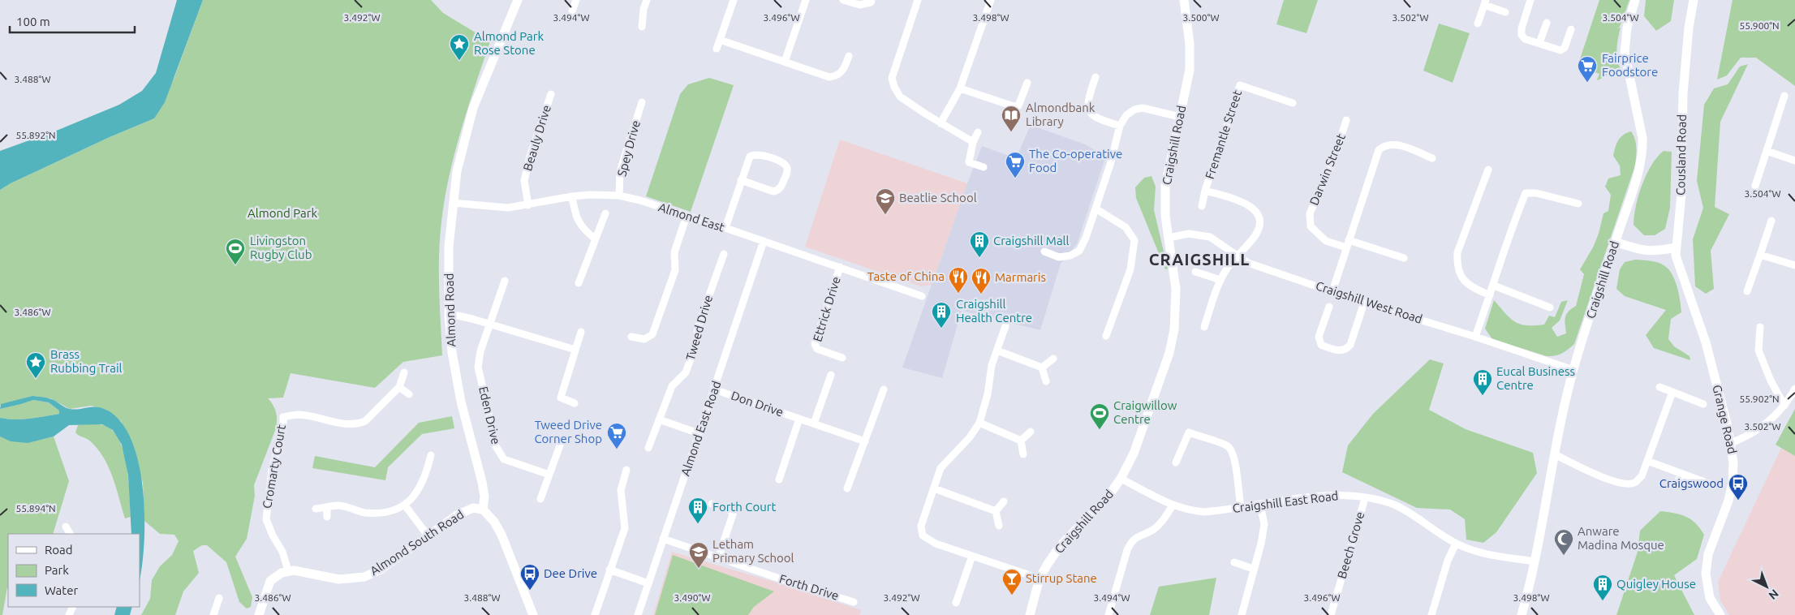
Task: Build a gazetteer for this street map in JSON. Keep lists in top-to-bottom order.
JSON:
{
  "streets": {
    "street": [
      "Fremantle Street",
      "Beauly Drive",
      "Craigshill Road",
      "Spey Drive",
      "Cousland Road",
      "Darwin Street",
      "Almond East",
      "Craigshill West Road",
      "Ettrick Drive",
      "Almond Road",
      "Tweed Drive",
      "Don Drive",
      "Eden Drive",
      "Grange Road",
      "Almond East Road",
      "Cromarty Court",
      "Craigshill East Road",
      "Almond South Road",
      "Beech Grove",
      "Forth Drive"
    ]
  },
  "crossings": [
    ["Fremantle Street", "Craigshill West Road"],
    ["Beauly Drive", "Almond East"],
    ["Craigshill Road", "Craigshill West Road"],
    ["Craigshill Road", "Craigshill East Road"],
    ["Spey Drive", "Almond East"],
    ["Cousland Road", "Grange Road"],
    ["Almond East", "Ettrick Drive"],
    ["Almond East", "Almond Road"],
    ["Almond East", "Almond East Road"],
    ["Almond Road", "Almond South Road"],
    ["Don Drive", "Almond East Road"],
    ["Almond East Road", "Forth Drive"],
    ["Cromarty Court", "Almond South Road"],
    ["Craigshill East Road", "Beech Grove"]
  ],
  "districts": ["CRAIGSHILL"],
  "parks": ["Almond Park"],
  "places": {
    "place": ["Almond Park Rose Stone", "Brass Rubbing Trail"],
    "supermarket": ["Fairprice Foodstore", "The Co-operative Food", "Tweed Drive Corner Shop"],
    "library": ["Almondbank Library"],
    "school or university": ["Beatlie School", "Letham Primary School"],
    "building": [
      "Craigshill Mall",
      "Craigshill Health Centre",
      "Eucal Business Centre",
      "Forth Court",
      "Quigley House"
    ],
    "sports": ["Livingston Rugby Club", "Craigwillow Centre"],
    "restaurant": ["Taste of China", "Marmaris"],
    "bus stop": ["Craigswood", "Dee Drive"],
    "mosque": ["Anware Madina Mosque"],
    "bar": ["Stirrup Stane"]
  },
  "legend": ["Road", "Park", "Water"],
  "scale_bar": "100 m",
  "north": "bottom right",
  "coordinates": [
    "3.492°W",
    "3.494°W",
    "3.496°W",
    "3.498°W",
    "3.500°W",
    "3.502°W",
    "3.504°W",
    "55.900°N",
    "3.488°W",
    "55.892°N",
    "3.486°W",
    "55.902°N",
    "55.894°N",
    "3.490°W"
  ]
}
